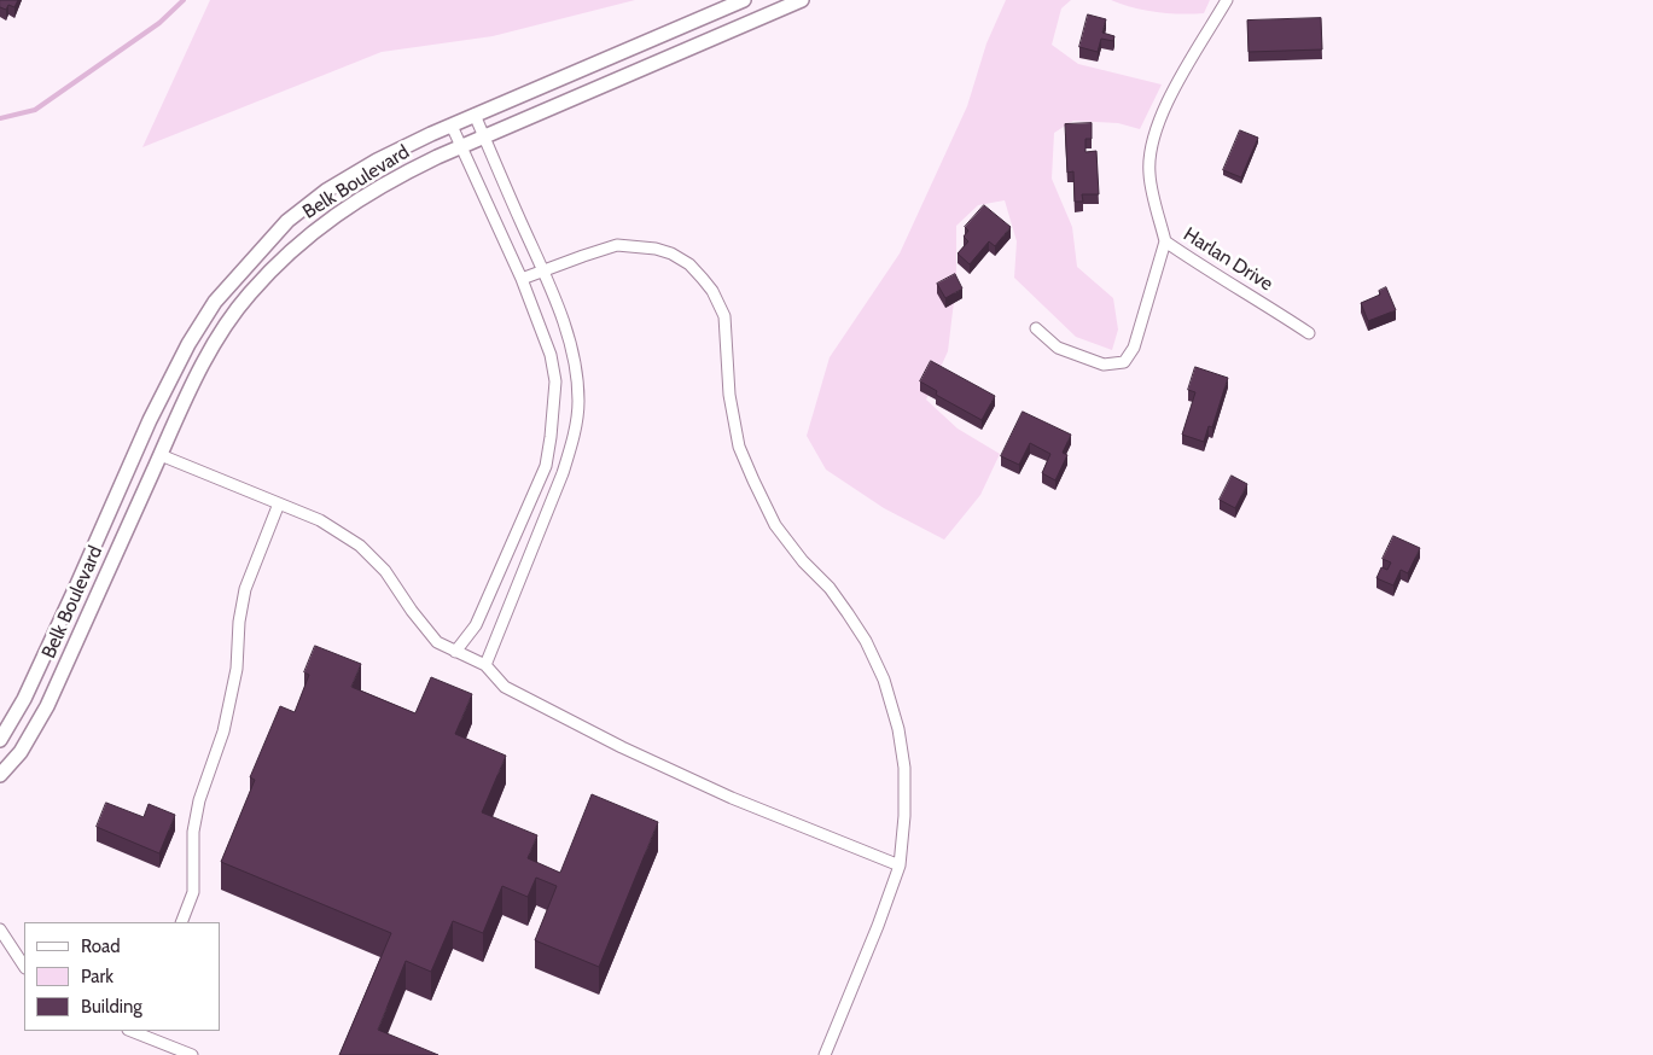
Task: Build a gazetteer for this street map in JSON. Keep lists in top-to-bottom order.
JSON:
{
  "streets": {
    "street": ["Belk Boulevard", "Harlan Drive"]
  },
  "legend": ["Road", "Park", "Building"]
}
